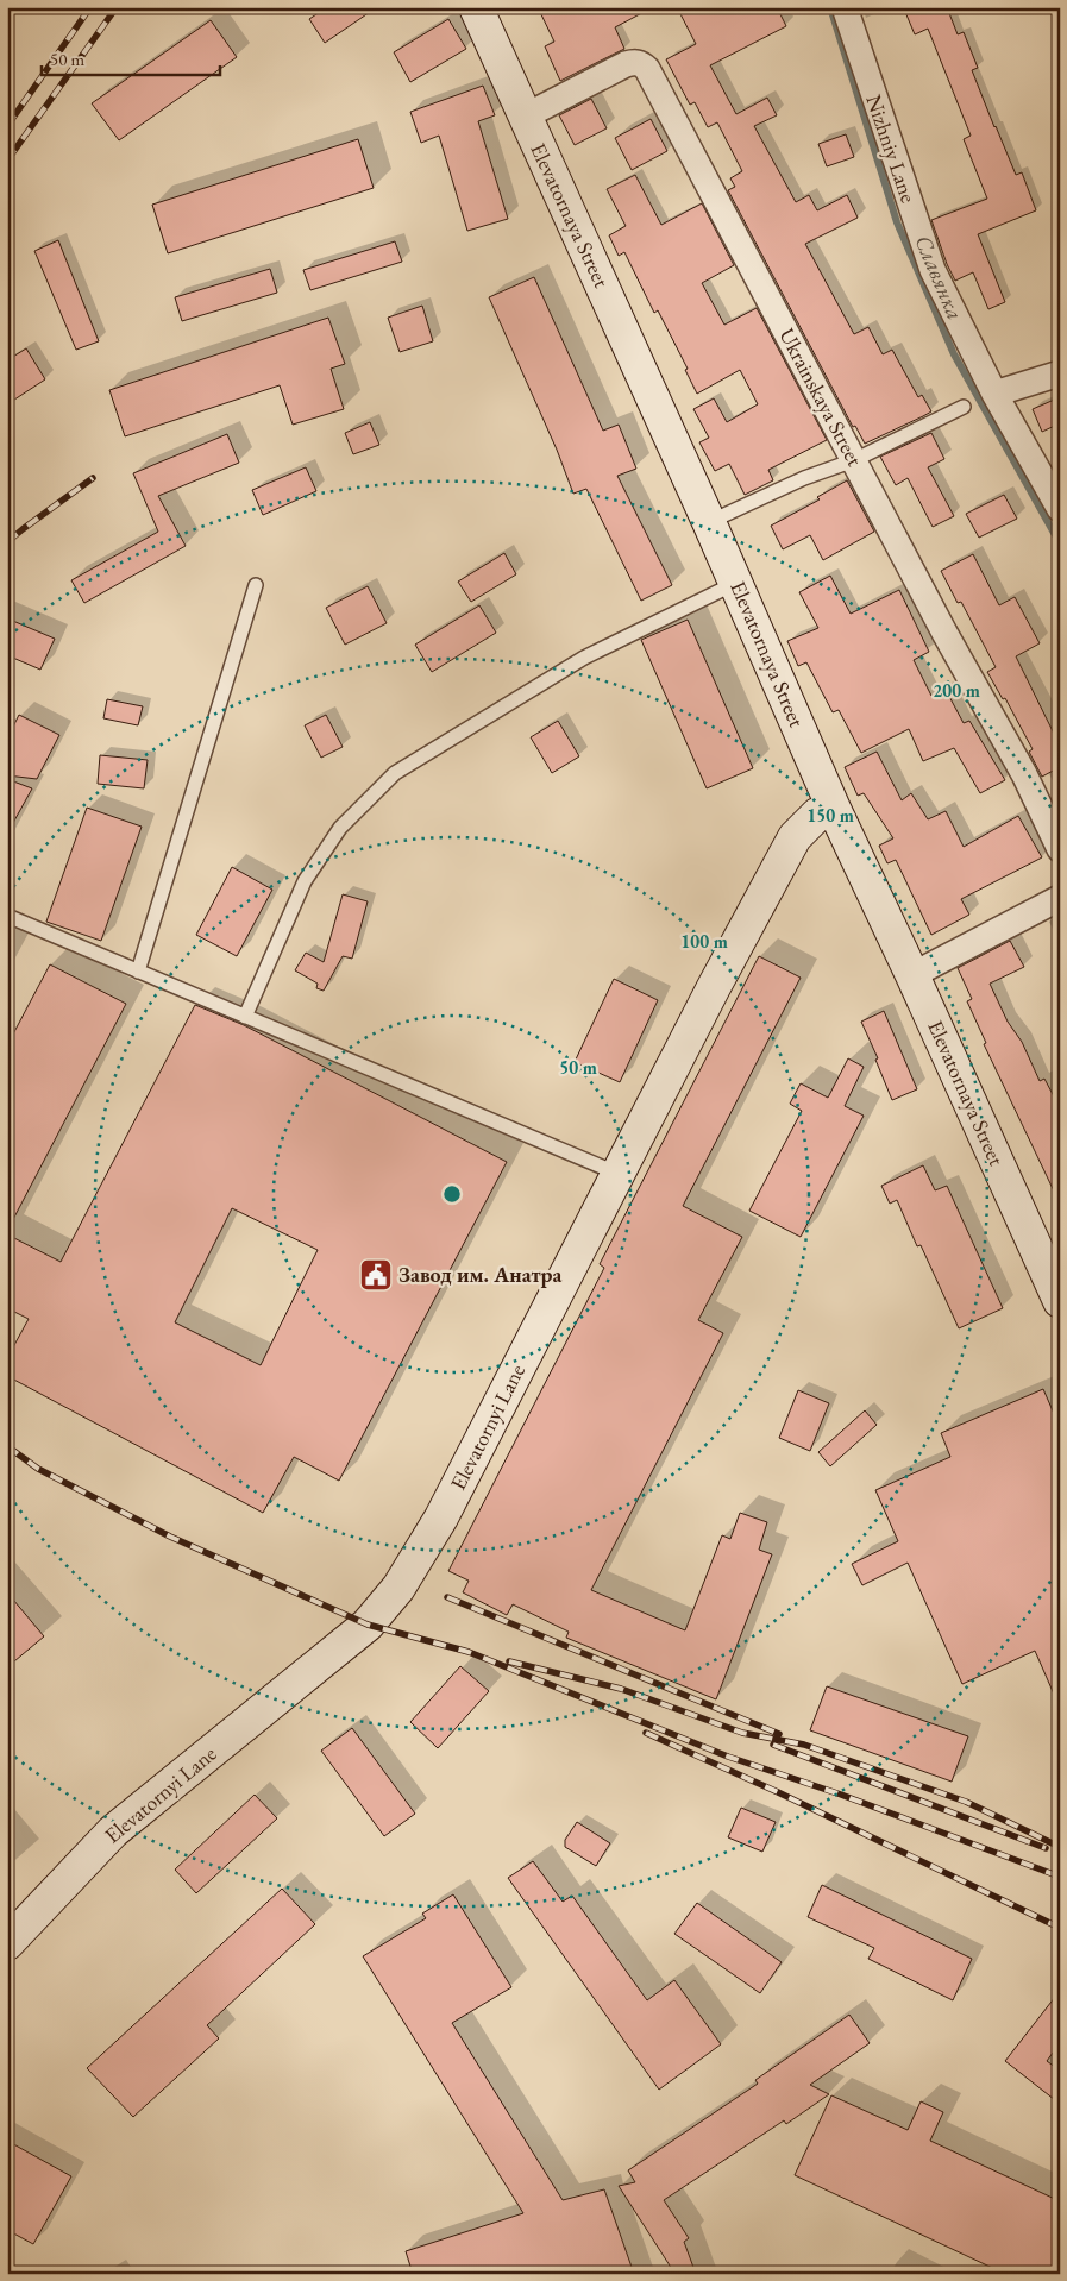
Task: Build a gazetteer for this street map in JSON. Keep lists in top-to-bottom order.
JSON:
{
  "streets": {
    "main road": ["Elevatornaya Street", "Elevatornyi Lane"],
    "street": ["Nizhniy Lane", "Ukrainskaya Street"]
  },
  "crossings": [
    ["Elevatornaya Street", "Ukrainskaya Street"],
    ["Elevatornaya Street", "Elevatornyi Lane"]
  ],
  "water": ["Славянка"],
  "places": {
    "public building": ["Завод им. Анатра"]
  },
  "scale_bar": "50 m",
  "rings": [
    "200 m",
    "150 m",
    "100 m",
    "50 m"
  ]
}
